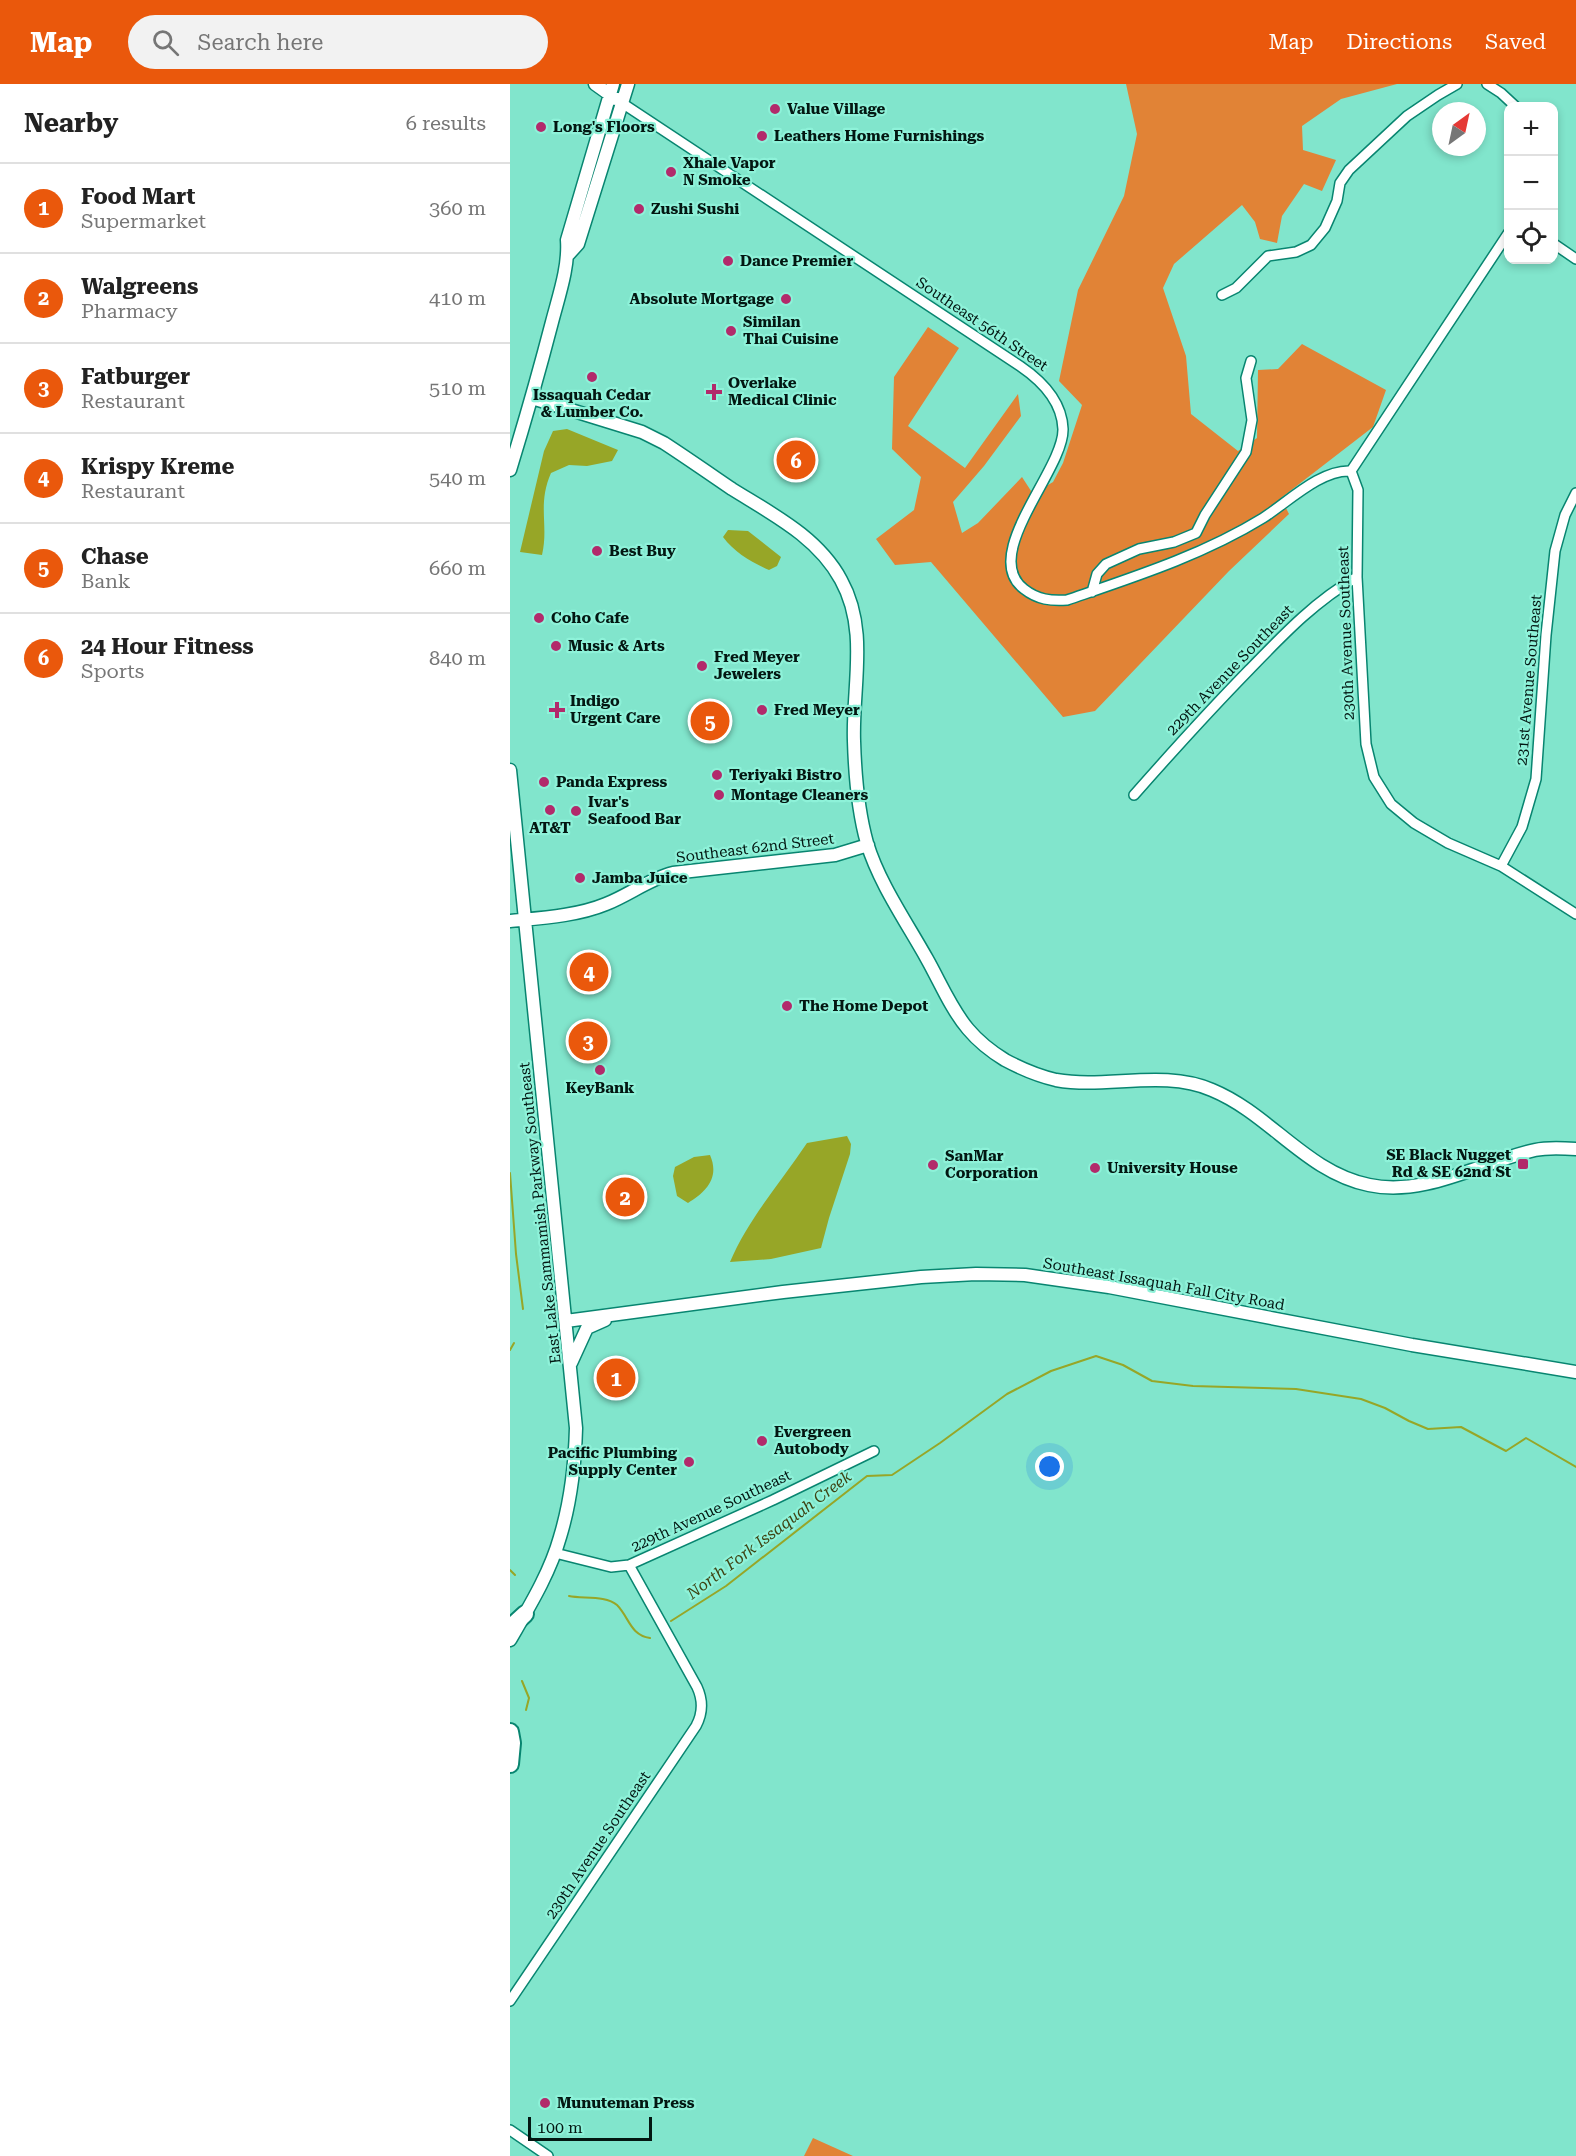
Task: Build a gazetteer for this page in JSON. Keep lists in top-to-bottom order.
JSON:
{
  "streets": {
    "main road": [
      "Southeast 56th Street",
      "Southeast 62nd Street",
      "East Lake Sammamish Parkway Southeast",
      "Southeast Issaquah Fall City Road"
    ],
    "street": ["230th Avenue Southeast", "229th Avenue Southeast", "231st Avenue Southeast"]
  },
  "crossings": [
    ["Southeast 56th Street", "230th Avenue Southeast"],
    ["230th Avenue Southeast", "229th Avenue Southeast"],
    ["230th Avenue Southeast", "231st Avenue Southeast"],
    ["229th Avenue Southeast", "East Lake Sammamish Parkway Southeast"],
    ["Southeast 62nd Street", "East Lake Sammamish Parkway Southeast"],
    ["East Lake Sammamish Parkway Southeast", "Southeast Issaquah Fall City Road"]
  ],
  "water": ["North Fork Issaquah Creek"],
  "places": {
    "other": [
      "Value Village",
      "Long's Floors",
      "Leathers Home Furnishings",
      "Xhale Vapor N Smoke",
      "Zushi Sushi",
      "Dance Premier",
      "Absolute Mortgage",
      "Similan Thai Cuisine",
      "Issaquah Cedar & Lumber Co.",
      "Best Buy",
      "Coho Cafe",
      "Music & Arts",
      "Fred Meyer Jewelers",
      "Fred Meyer",
      "Teriyaki Bistro",
      "Panda Express",
      "Montage Cleaners",
      "AT&T",
      "Ivar's Seafood Bar",
      "Jamba Juice",
      "The Home Depot",
      "KeyBank",
      "SanMar Corporation",
      "University House",
      "Evergreen Autobody",
      "Pacific Plumbing Supply Center",
      "Munuteman Press"
    ],
    "health": ["Overlake Medical Clinic", "Indigo Urgent Care"],
    "transit": ["SE Black Nugget Rd & SE 62nd St"]
  },
  "scale_bar": "100 m",
  "north": "top right",
  "page": {
    "header": "Map",
    "search": "Search here",
    "nav": ["Map", "Directions", "Saved"],
    "heading": ["Nearby", "6 results"],
    "map_buttons": ["+", "−"],
    "list": [
      {
        "mark": "1",
        "name": "Food Mart",
        "note": "Supermarket",
        "value": "360 m"
      },
      {
        "mark": "2",
        "name": "Walgreens",
        "note": "Pharmacy",
        "value": "410 m"
      },
      {
        "mark": "3",
        "name": "Fatburger",
        "note": "Restaurant",
        "value": "510 m"
      },
      {
        "mark": "4",
        "name": "Krispy Kreme",
        "note": "Restaurant",
        "value": "540 m"
      },
      {
        "mark": "5",
        "name": "Chase",
        "note": "Bank",
        "value": "660 m"
      },
      {
        "mark": "6",
        "name": "24 Hour Fitness",
        "note": "Sports",
        "value": "840 m"
      }
    ],
    "pins": [
      "6",
      "5",
      "4",
      "3",
      "2",
      "1"
    ],
    "scale": "100 m"
  }
}
